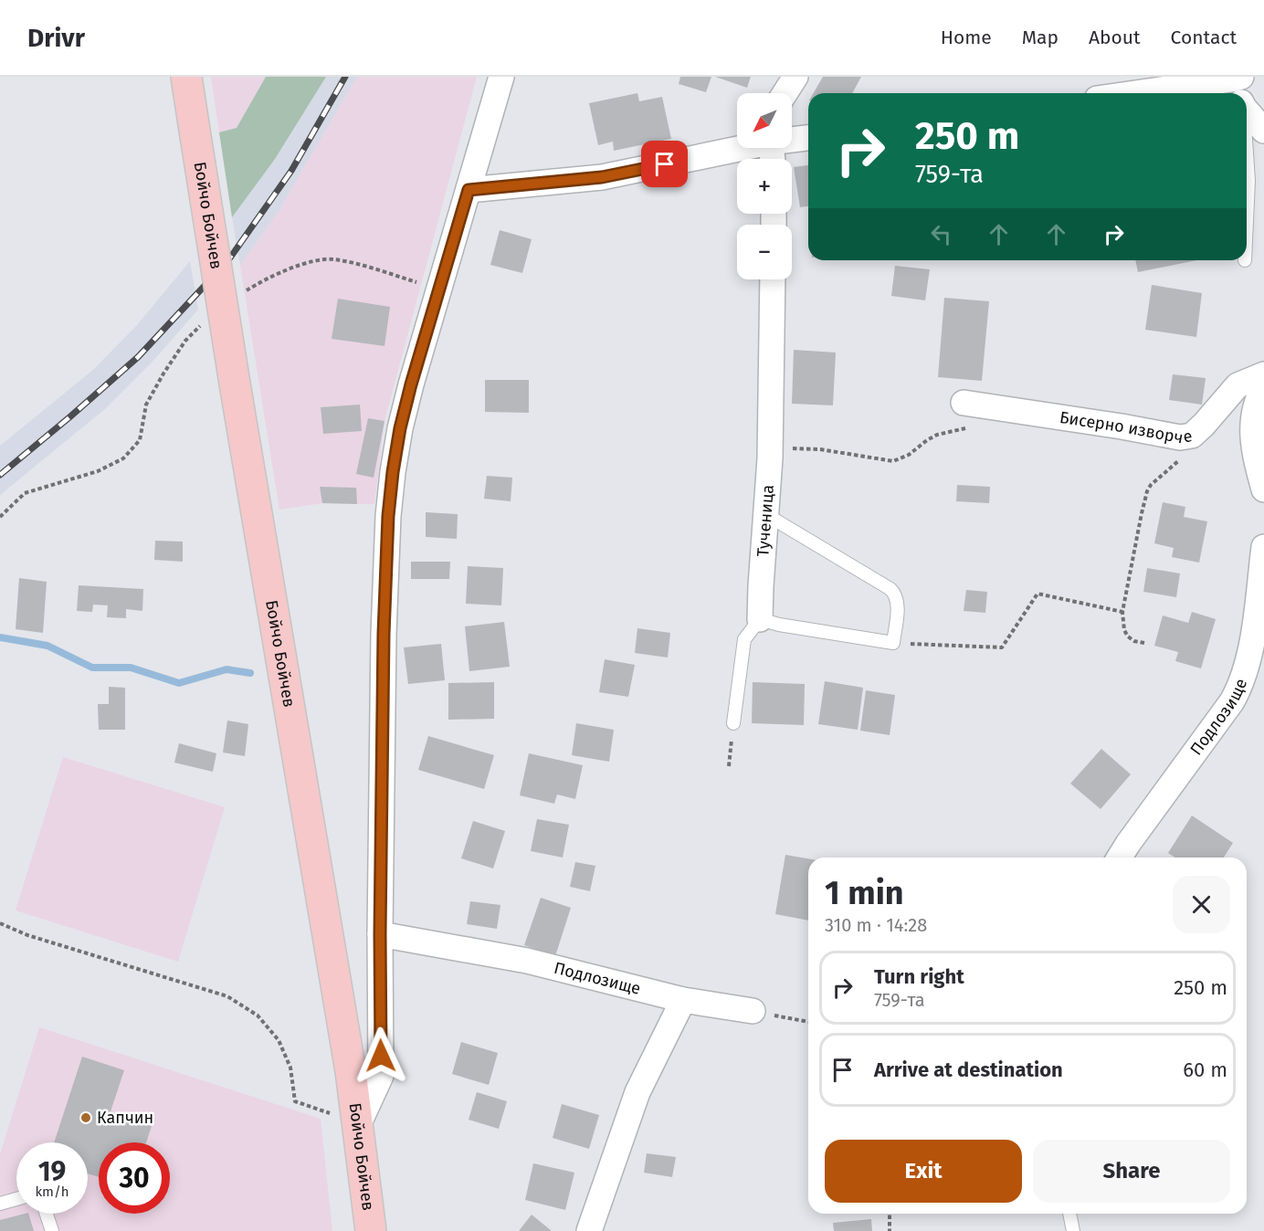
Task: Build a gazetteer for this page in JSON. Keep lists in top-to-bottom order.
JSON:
{
  "streets": {
    "highway": ["Бойчо Бойчев"],
    "street": ["Бисерно изворче", "Тученица", "Подлозище"]
  },
  "places": ["Капчин"],
  "north": "bottom left",
  "page": {
    "header": "Drivr",
    "nav": [
      "Home",
      "Map",
      "About",
      "Contact"
    ],
    "map_buttons": ["+", "−"],
    "turn": ["250 m", "759-та"],
    "heading": ["1 min", "310 m · 14:28"],
    "list": [
      {
        "name": "Turn right",
        "note": "759-та",
        "value": "250 m"
      },
      {
        "name": "Arrive at destination",
        "value": "60 m"
      }
    ],
    "buttons": ["Exit", "Share"],
    "speed": "19 km/h",
    "limit": "30"
  }
}
